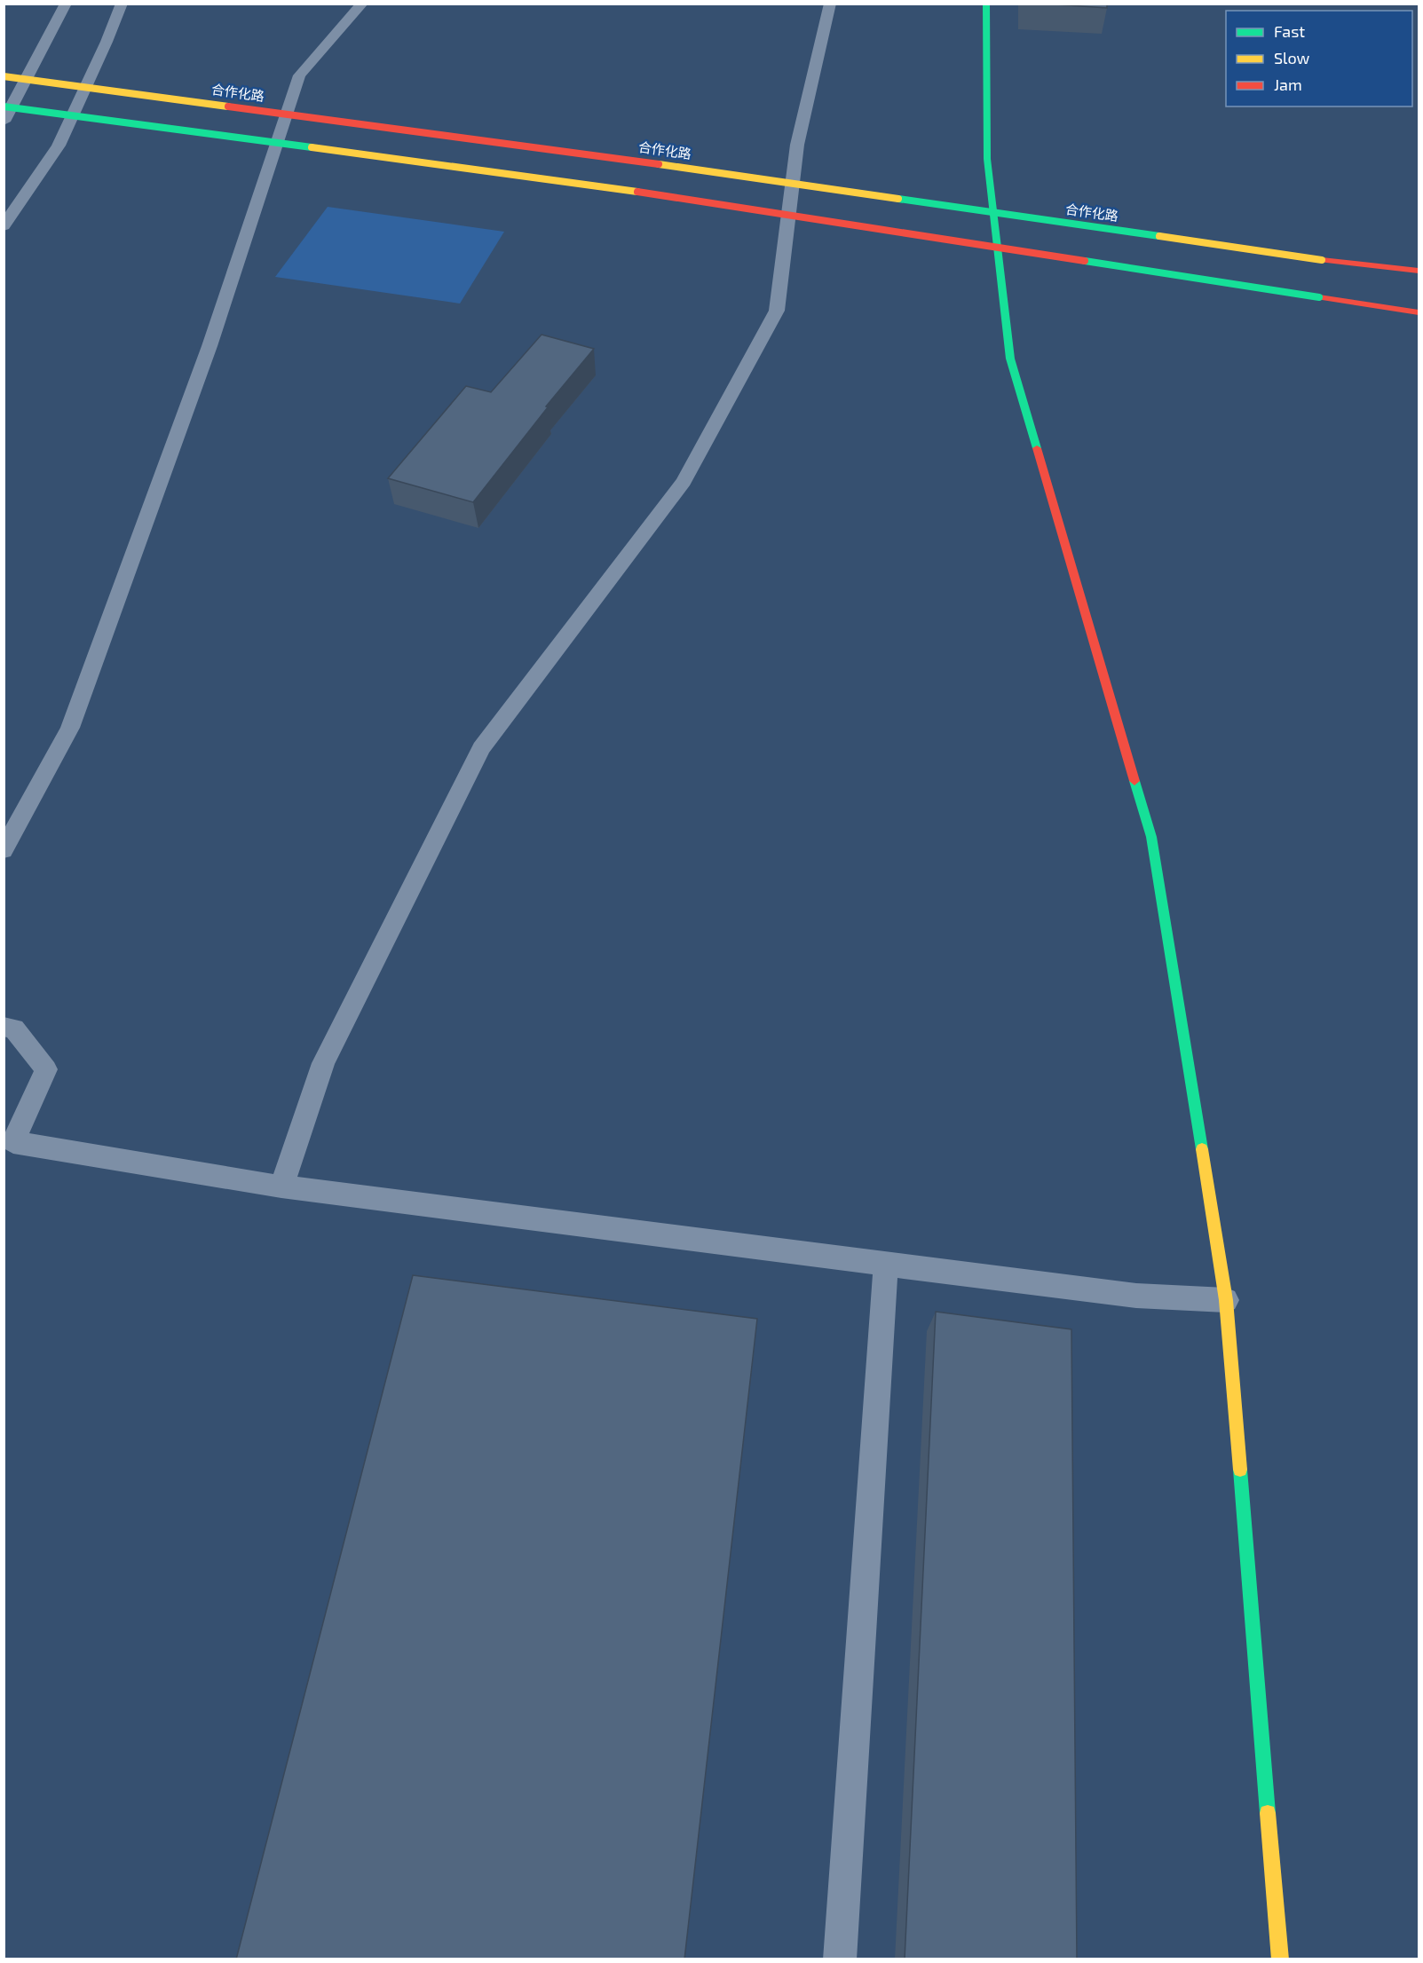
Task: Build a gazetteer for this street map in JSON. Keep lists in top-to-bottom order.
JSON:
{
  "streets": {
    "main road": ["合作化路"]
  },
  "legend": ["Fast", "Slow", "Jam"]
}
